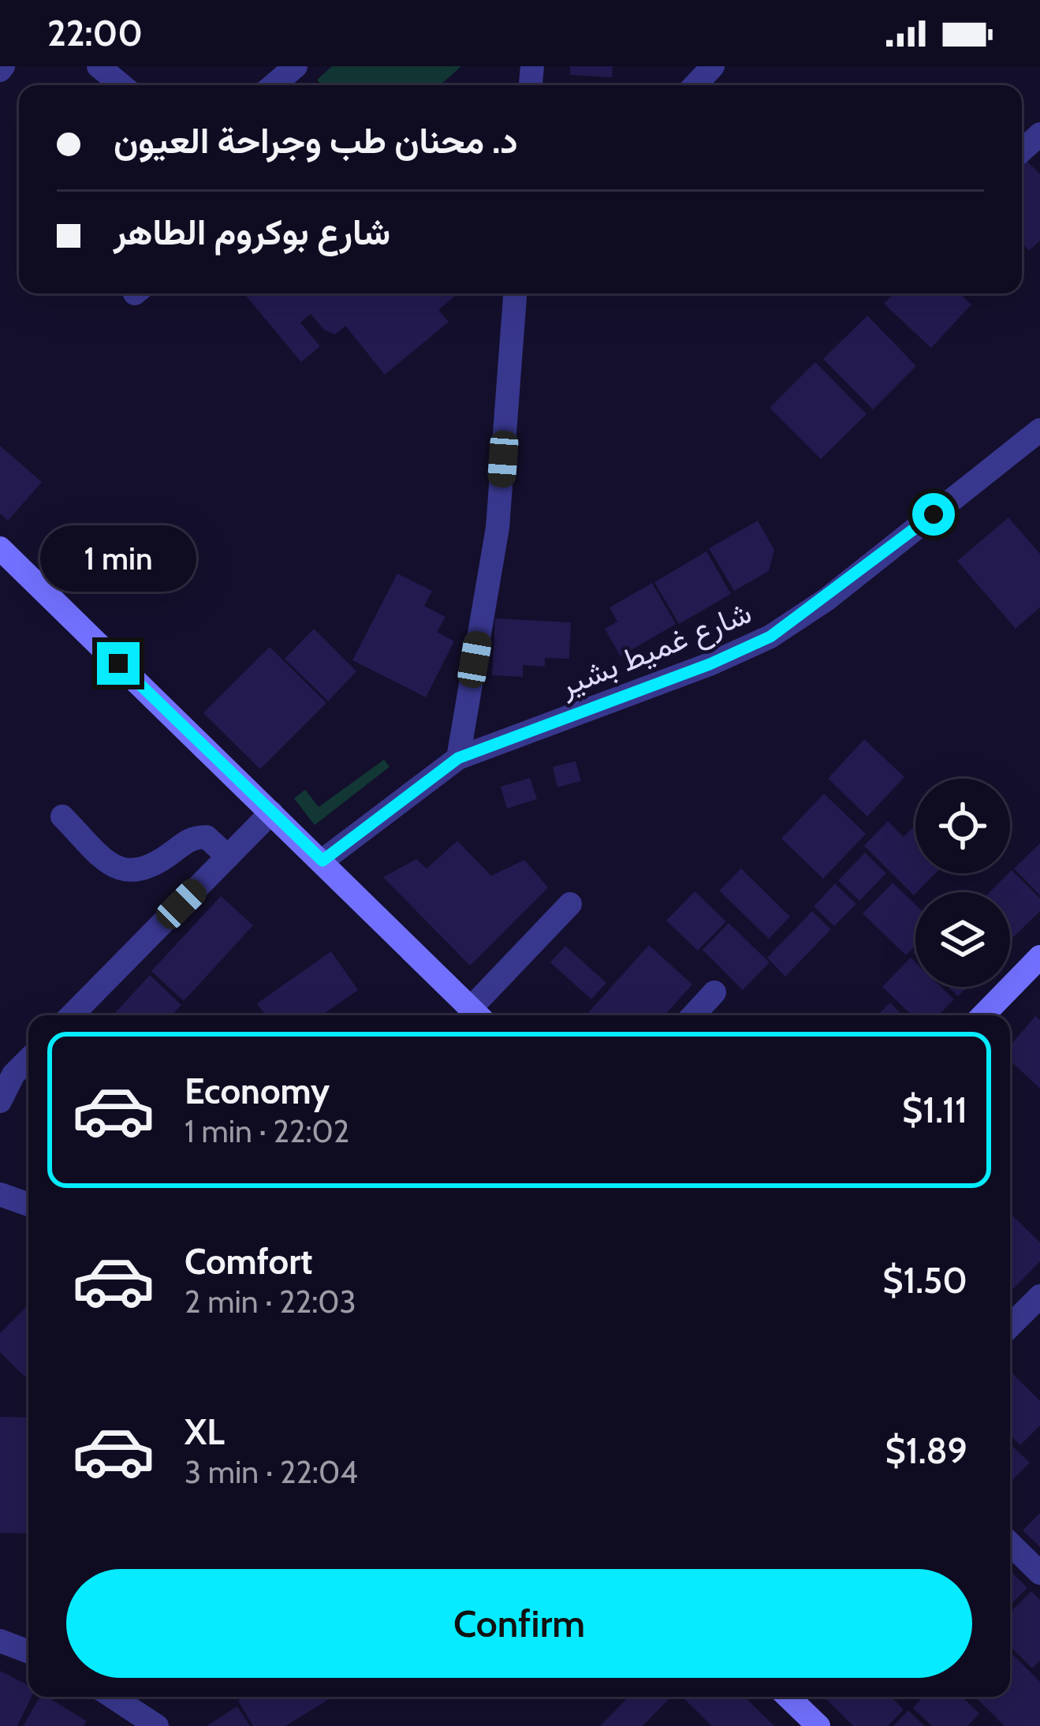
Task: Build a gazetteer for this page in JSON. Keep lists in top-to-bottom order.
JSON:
{
  "streets": {
    "street": ["شارع غميط بشير"]
  },
  "page": {
    "status": "22:00",
    "banner": ["د. محنان طب وجراحة العيون", "شارع بوكروم الطاهر"],
    "bubble": "1 min",
    "list": [
      {
        "name": "Economy",
        "note": "1 min · 22:02",
        "value": "$1.11"
      },
      {
        "name": "Comfort",
        "note": "2 min · 22:03",
        "value": "$1.50"
      },
      {
        "name": "XL",
        "note": "3 min · 22:04",
        "value": "$1.89"
      }
    ],
    "buttons": "Confirm"
  }
}
